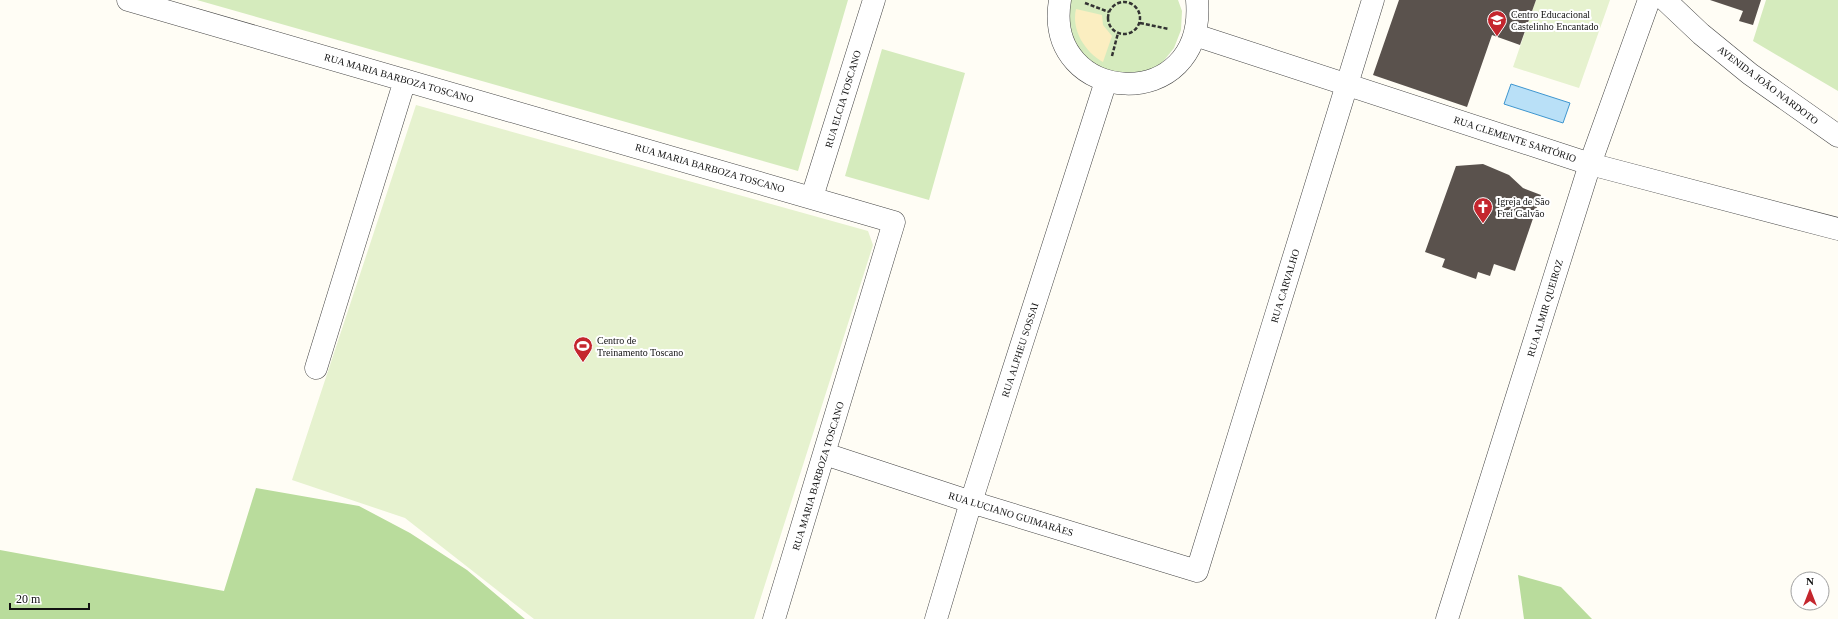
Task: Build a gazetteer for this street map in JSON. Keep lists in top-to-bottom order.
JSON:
{
  "streets": {
    "street": [
      "RUA MARIA BARBOZA TOSCANO",
      "AVENIDA JOÃO NARDOTO",
      "RUA ELCIA TOSCANO",
      "RUA CLEMENTE SARTÓRIO",
      "RUA CARVALHO",
      "RUA ALMIR QUEIROZ",
      "RUA ALPHEU SOSSAI",
      "RUA LUCIANO GUIMARÃES"
    ]
  },
  "crossings": [
    ["RUA MARIA BARBOZA TOSCANO", "RUA ELCIA TOSCANO"],
    ["RUA MARIA BARBOZA TOSCANO", "RUA LUCIANO GUIMARÃES"],
    ["RUA CLEMENTE SARTÓRIO", "RUA CARVALHO"],
    ["RUA CLEMENTE SARTÓRIO", "RUA ALMIR QUEIROZ"],
    ["RUA CARVALHO", "RUA LUCIANO GUIMARÃES"],
    ["RUA ALPHEU SOSSAI", "RUA LUCIANO GUIMARÃES"]
  ],
  "places": {
    "school or university": ["Centro Educacional Castelinho Encantado"],
    "church": ["Igreja de São Frei Galvão"],
    "sports": ["Centro de Treinamento Toscano"]
  },
  "scale_bar": "20 m",
  "north": "top"
}
